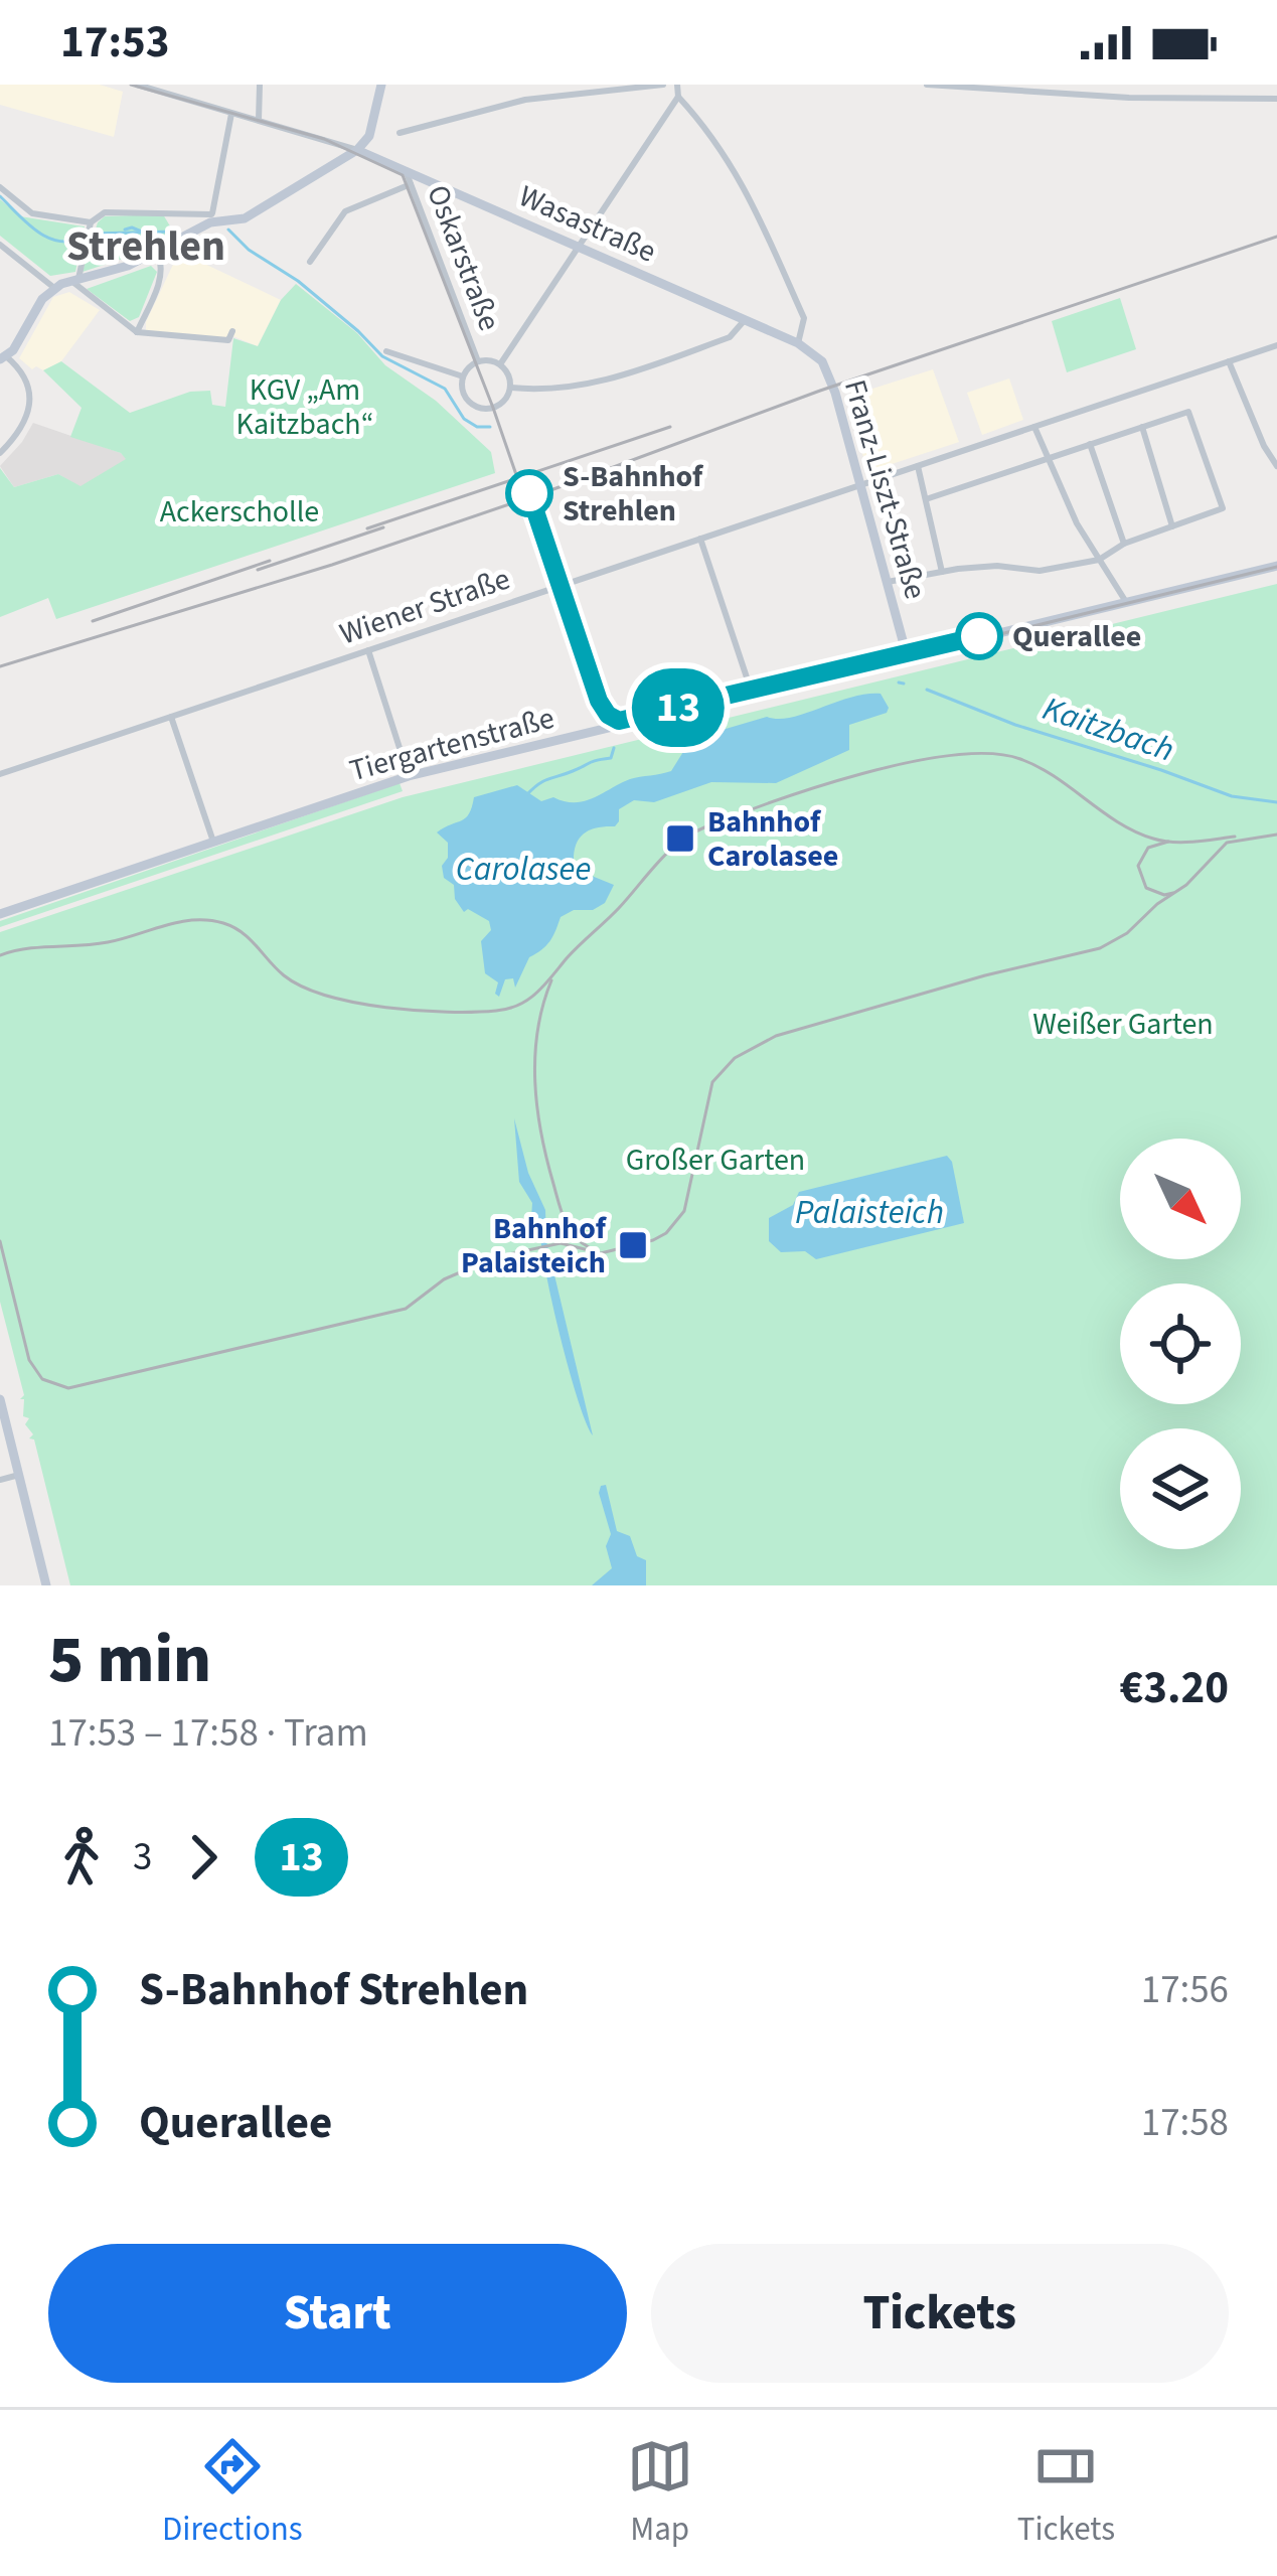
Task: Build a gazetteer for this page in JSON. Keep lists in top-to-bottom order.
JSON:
{
  "streets": {
    "main road": ["Wasastraße", "Franz-Liszt-Straße", "Tiergartenstraße"],
    "street": ["Oskarstraße", "Wiener Straße"]
  },
  "crossings": [
    ["Wasastraße", "Oskarstraße"],
    ["Wasastraße", "Franz-Liszt-Straße"],
    ["Franz-Liszt-Straße", "Wiener Straße"],
    ["Franz-Liszt-Straße", "Tiergartenstraße"]
  ],
  "districts": ["Strehlen"],
  "water": ["Kaitzbach", "Carolasee", "Palaisteich"],
  "parks": [
    "KGV „Am Kaitzbach“",
    "Ackerscholle",
    "Weißer Garten",
    "Großer Garten"
  ],
  "places": {
    "other": ["S-Bahnhof Strehlen", "Querallee"],
    "transit": ["Bahnhof Carolasee", "Bahnhof Palaisteich"]
  },
  "lines": ["tram line 13"],
  "north": "bottom right",
  "page": {
    "status": "17:53",
    "on_map": "13",
    "heading": ["5 min", "17:53 – 17:58 · Tram", "€3.20"],
    "legs": ["3", "13"],
    "list": [
      {
        "name": "S-Bahnhof Strehlen",
        "value": "17:56"
      },
      {
        "name": "Querallee",
        "value": "17:58"
      }
    ],
    "buttons": ["Start", "Tickets"],
    "tabs": ["Directions", "Map", "Tickets"]
  }
}
